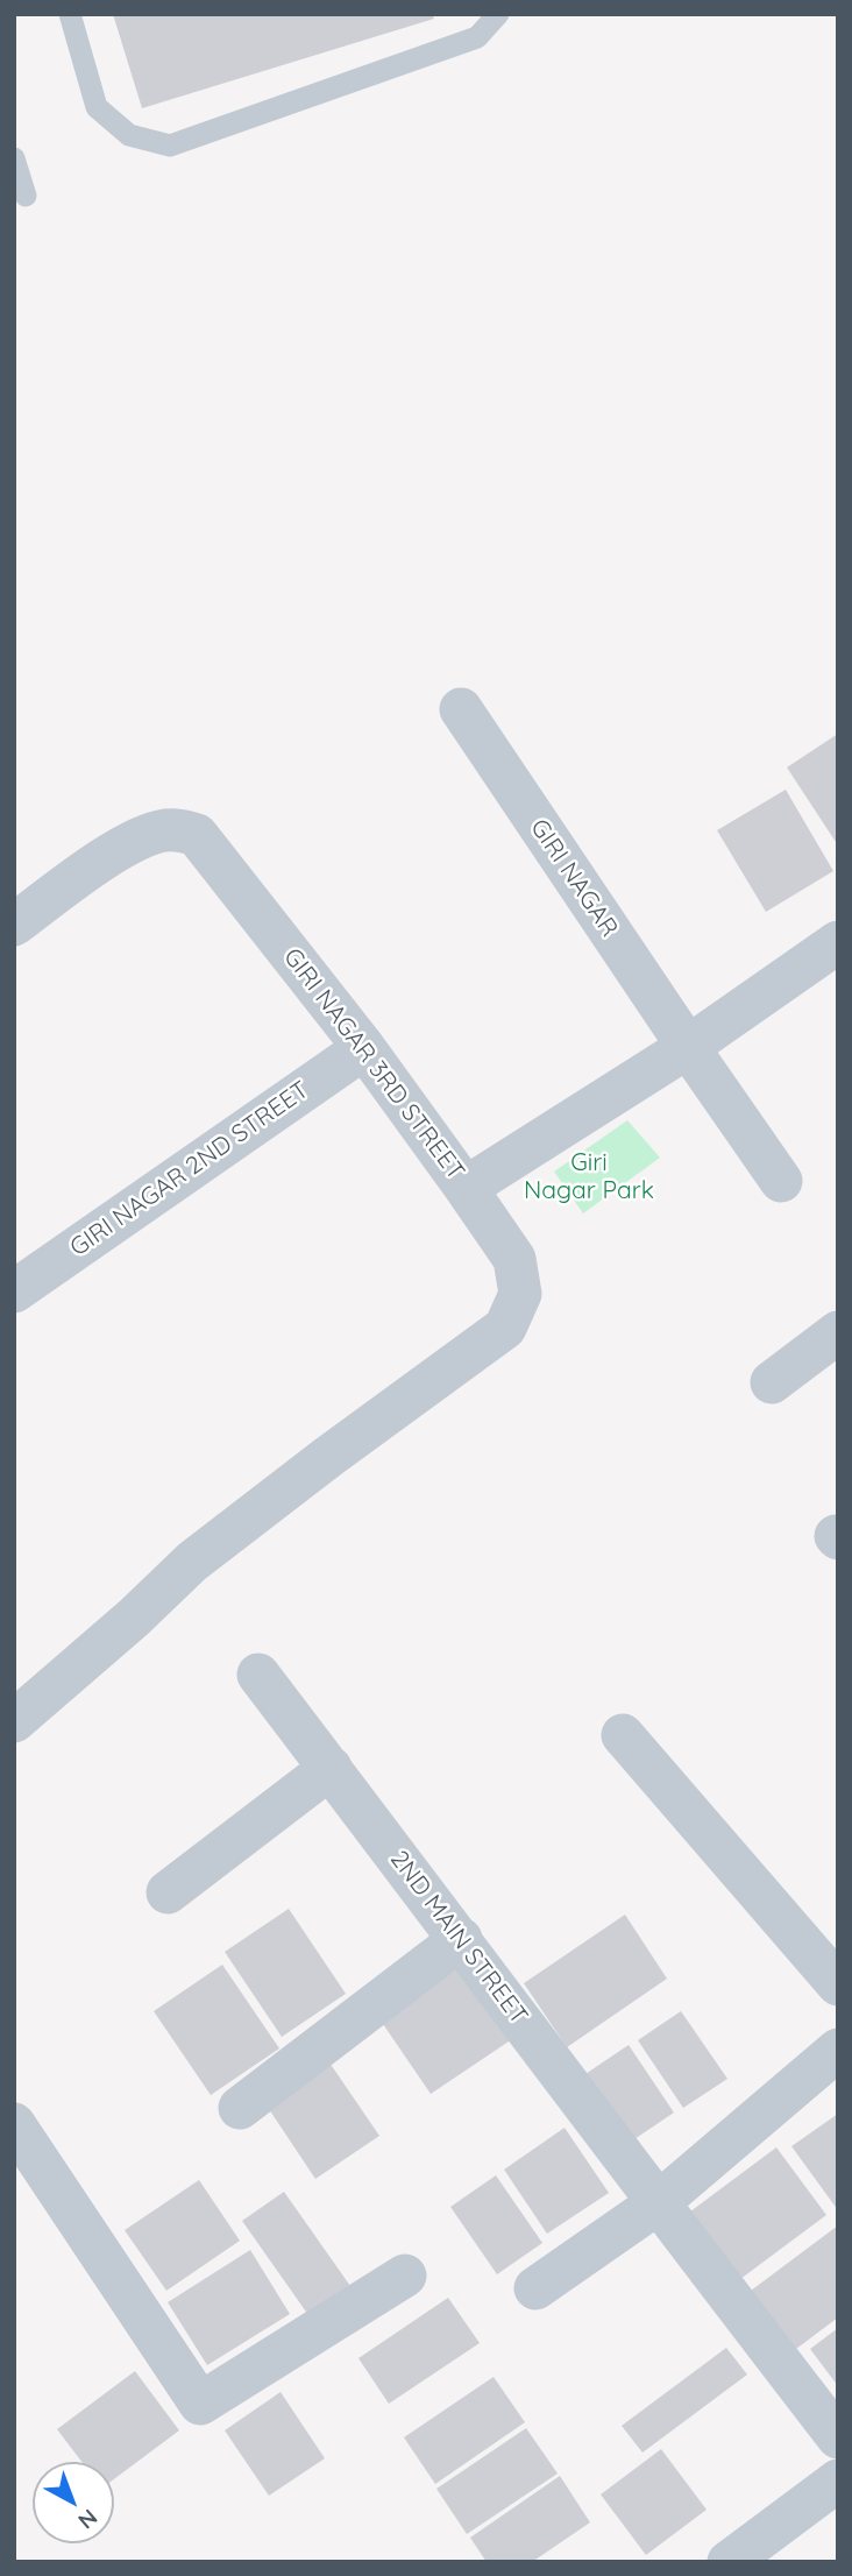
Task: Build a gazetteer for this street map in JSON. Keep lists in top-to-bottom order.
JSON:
{
  "streets": {
    "street": [
      "GIRI NAGAR",
      "GIRI NAGAR 3RD STREET",
      "GIRI NAGAR 2ND STREET",
      "2ND MAIN STREET"
    ]
  },
  "crossings": [
    ["GIRI NAGAR", "GIRI NAGAR 3RD STREET"],
    ["GIRI NAGAR 3RD STREET", "GIRI NAGAR 2ND STREET"]
  ],
  "parks": ["Giri Nagar Park"],
  "north": "bottom right"
}
